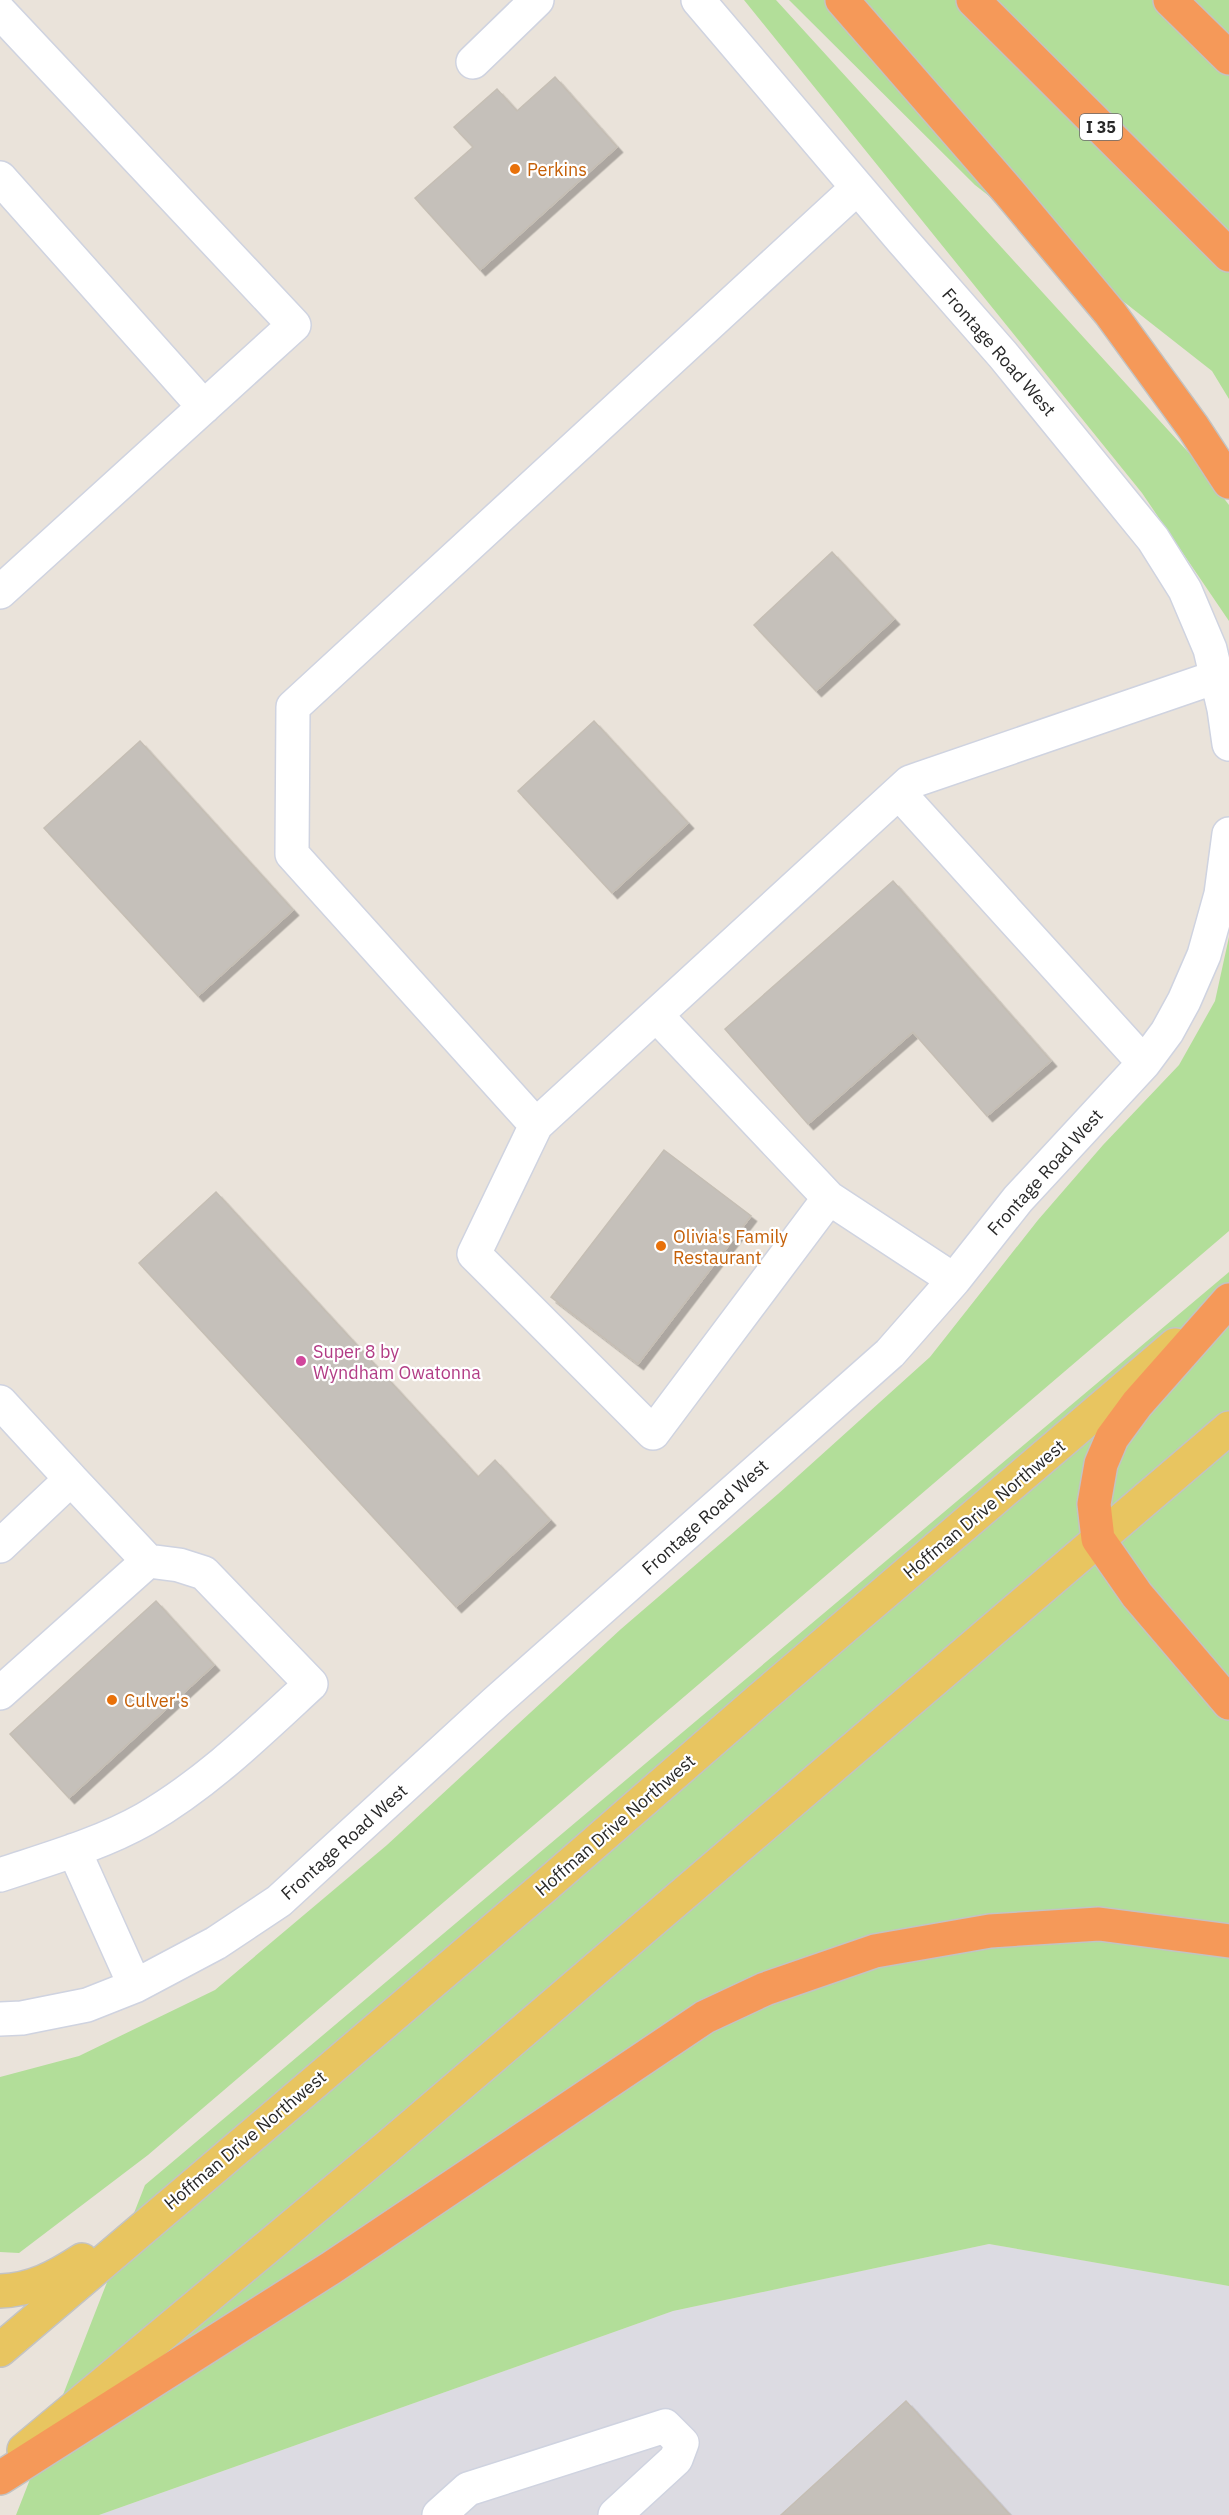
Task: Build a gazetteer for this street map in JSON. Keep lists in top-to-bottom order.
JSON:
{
  "streets": {
    "highway": ["I 35"],
    "main road": ["Hoffman Drive Northwest"],
    "street": ["Frontage Road West"]
  },
  "places": [
    "Perkins",
    "Olivia's Family Restaurant",
    "Super 8 by Wyndham Owatonna",
    "Culver's"
  ]
}
